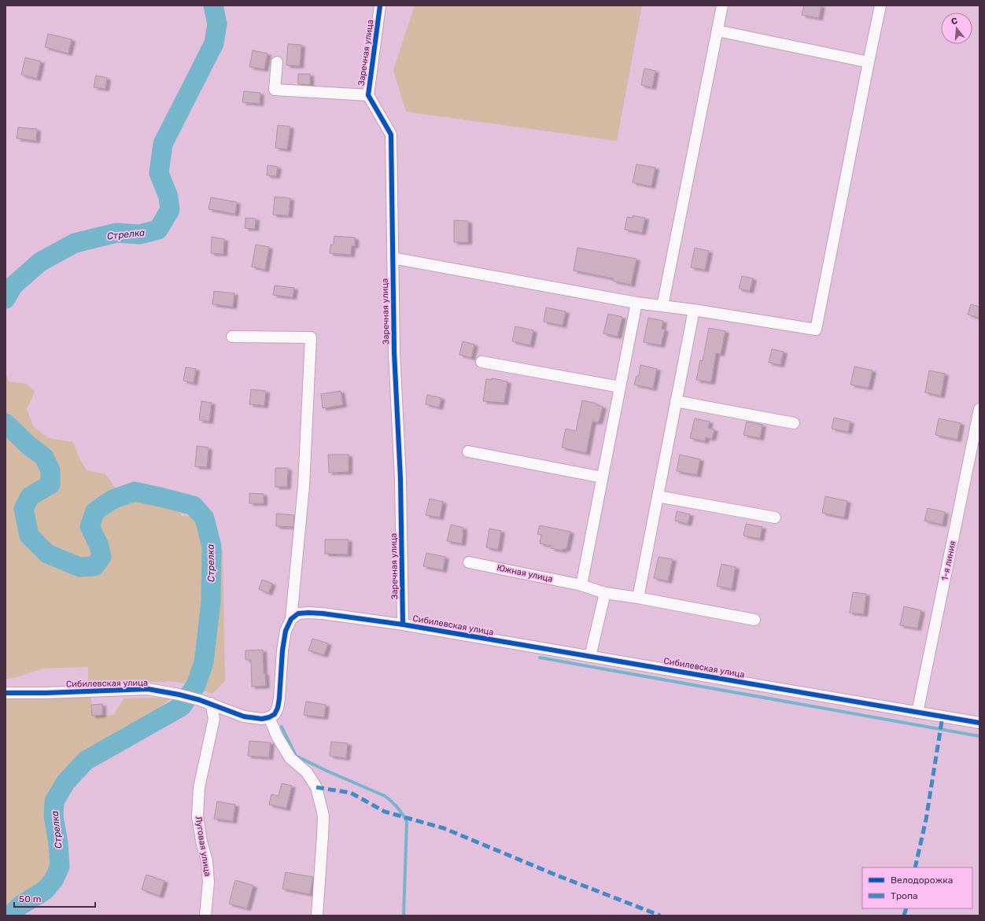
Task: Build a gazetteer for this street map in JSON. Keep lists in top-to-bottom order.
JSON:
{
  "streets": {
    "street": [
      "Заречная улица",
      "1-я линия",
      "Южная улица",
      "Сибилевская улица",
      "Луговая улица"
    ]
  },
  "crossings": [
    ["Заречная улица", "Сибилевская улица"],
    ["1-я линия", "Сибилевская улица"],
    ["Сибилевская улица", "Луговая улица"]
  ],
  "water": ["Стрелка"],
  "legend": ["Велодорожка", "Тропа"],
  "scale_bar": "50 m",
  "north": "top"
}
